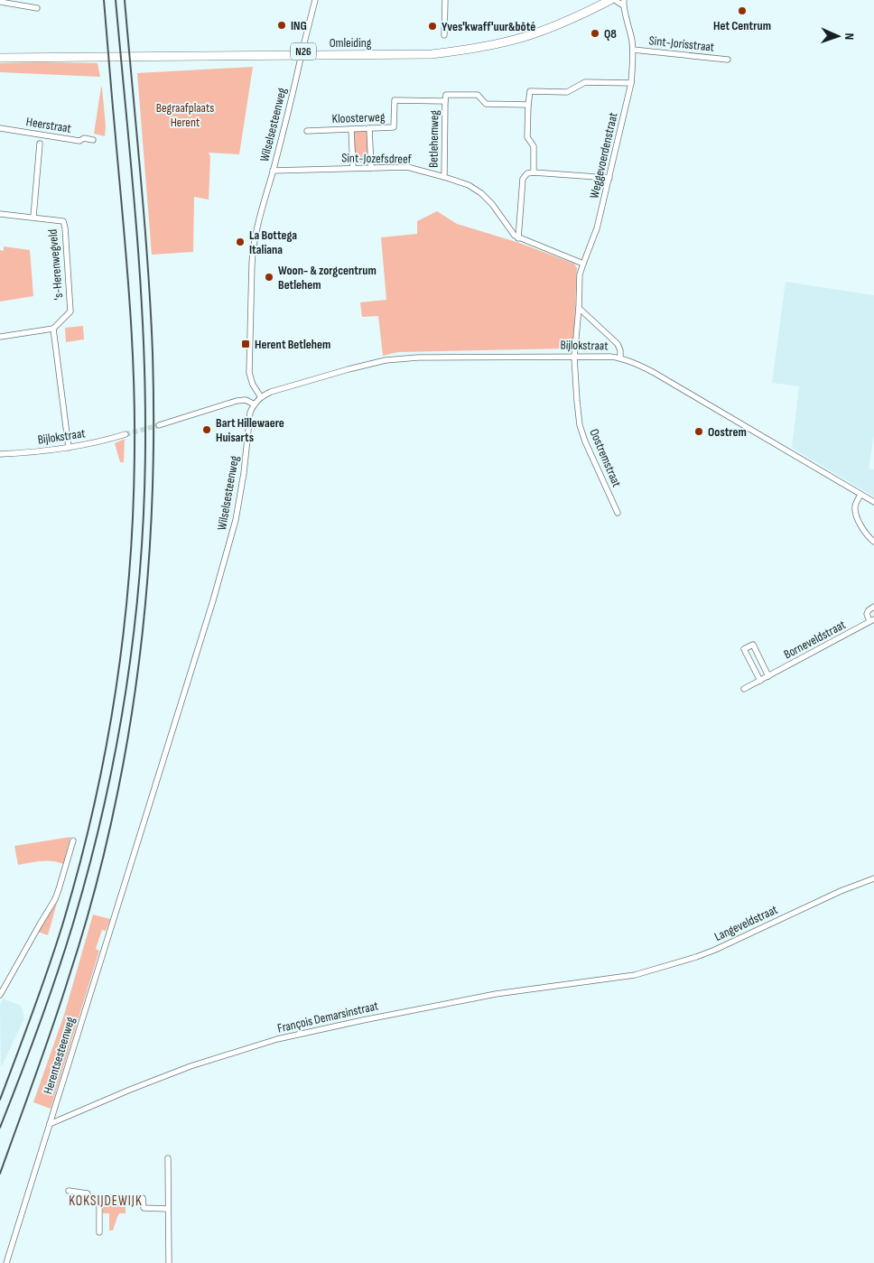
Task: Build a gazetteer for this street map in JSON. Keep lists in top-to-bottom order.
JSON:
{
  "streets": {
    "main road": ["Omleiding", "N26"],
    "street": [
      "Sint-Jorisstraat",
      "Kloosterweg",
      "Heerstraat",
      "Wilselsesteenweg",
      "Betlehemweg",
      "Weggevoerdenstraat",
      "Sint-Jozefsdreef",
      "'s-Herenwegveld",
      "Bijlokstraat",
      "Oostremstraat",
      "Borneveldstraat",
      "Langeveldstraat",
      "François Demarsinstraat",
      "Herentsesteenweg"
    ]
  },
  "crossings": [
    ["Sint-Jorisstraat", "Weggevoerdenstraat"],
    ["Kloosterweg", "Betlehemweg"],
    ["Wilselsesteenweg", "Sint-Jozefsdreef"],
    ["Wilselsesteenweg", "Bijlokstraat"],
    ["Wilselsesteenweg", "Herentsesteenweg"],
    ["Betlehemweg", "Sint-Jozefsdreef"],
    ["Weggevoerdenstraat", "Sint-Jozefsdreef"],
    ["Weggevoerdenstraat", "Bijlokstraat"],
    ["Weggevoerdenstraat", "Oostremstraat"],
    ["Bijlokstraat", "Oostremstraat"],
    ["Langeveldstraat", "François Demarsinstraat"],
    ["François Demarsinstraat", "Herentsesteenweg"]
  ],
  "districts": ["KOKSIJDEWIJK"],
  "parks": ["Begraafplaats Herent"],
  "places": {
    "other": [
      "Het Centrum",
      "ING",
      "Yves'kwaff'uur&bôté",
      "Q8",
      "La Bottega Italiana",
      "Woon- & zorgcentrum Betlehem",
      "Bart Hillewaere Huisarts",
      "Oostrem"
    ],
    "transit": ["Herent Betlehem"]
  },
  "north": "right"
}
